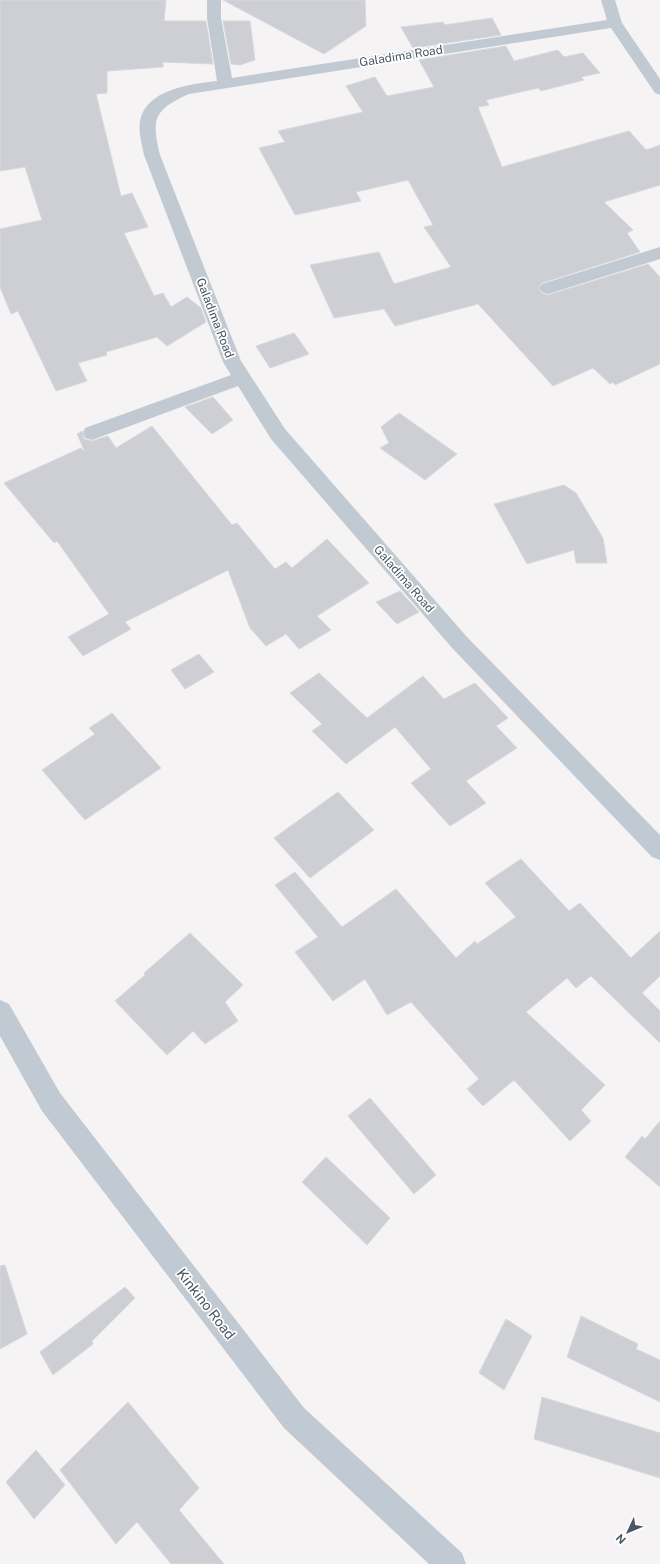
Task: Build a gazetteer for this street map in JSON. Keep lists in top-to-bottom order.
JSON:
{
  "streets": {
    "street": ["Galadima Road", "Kinkino Road"]
  },
  "north": "bottom left"
}
